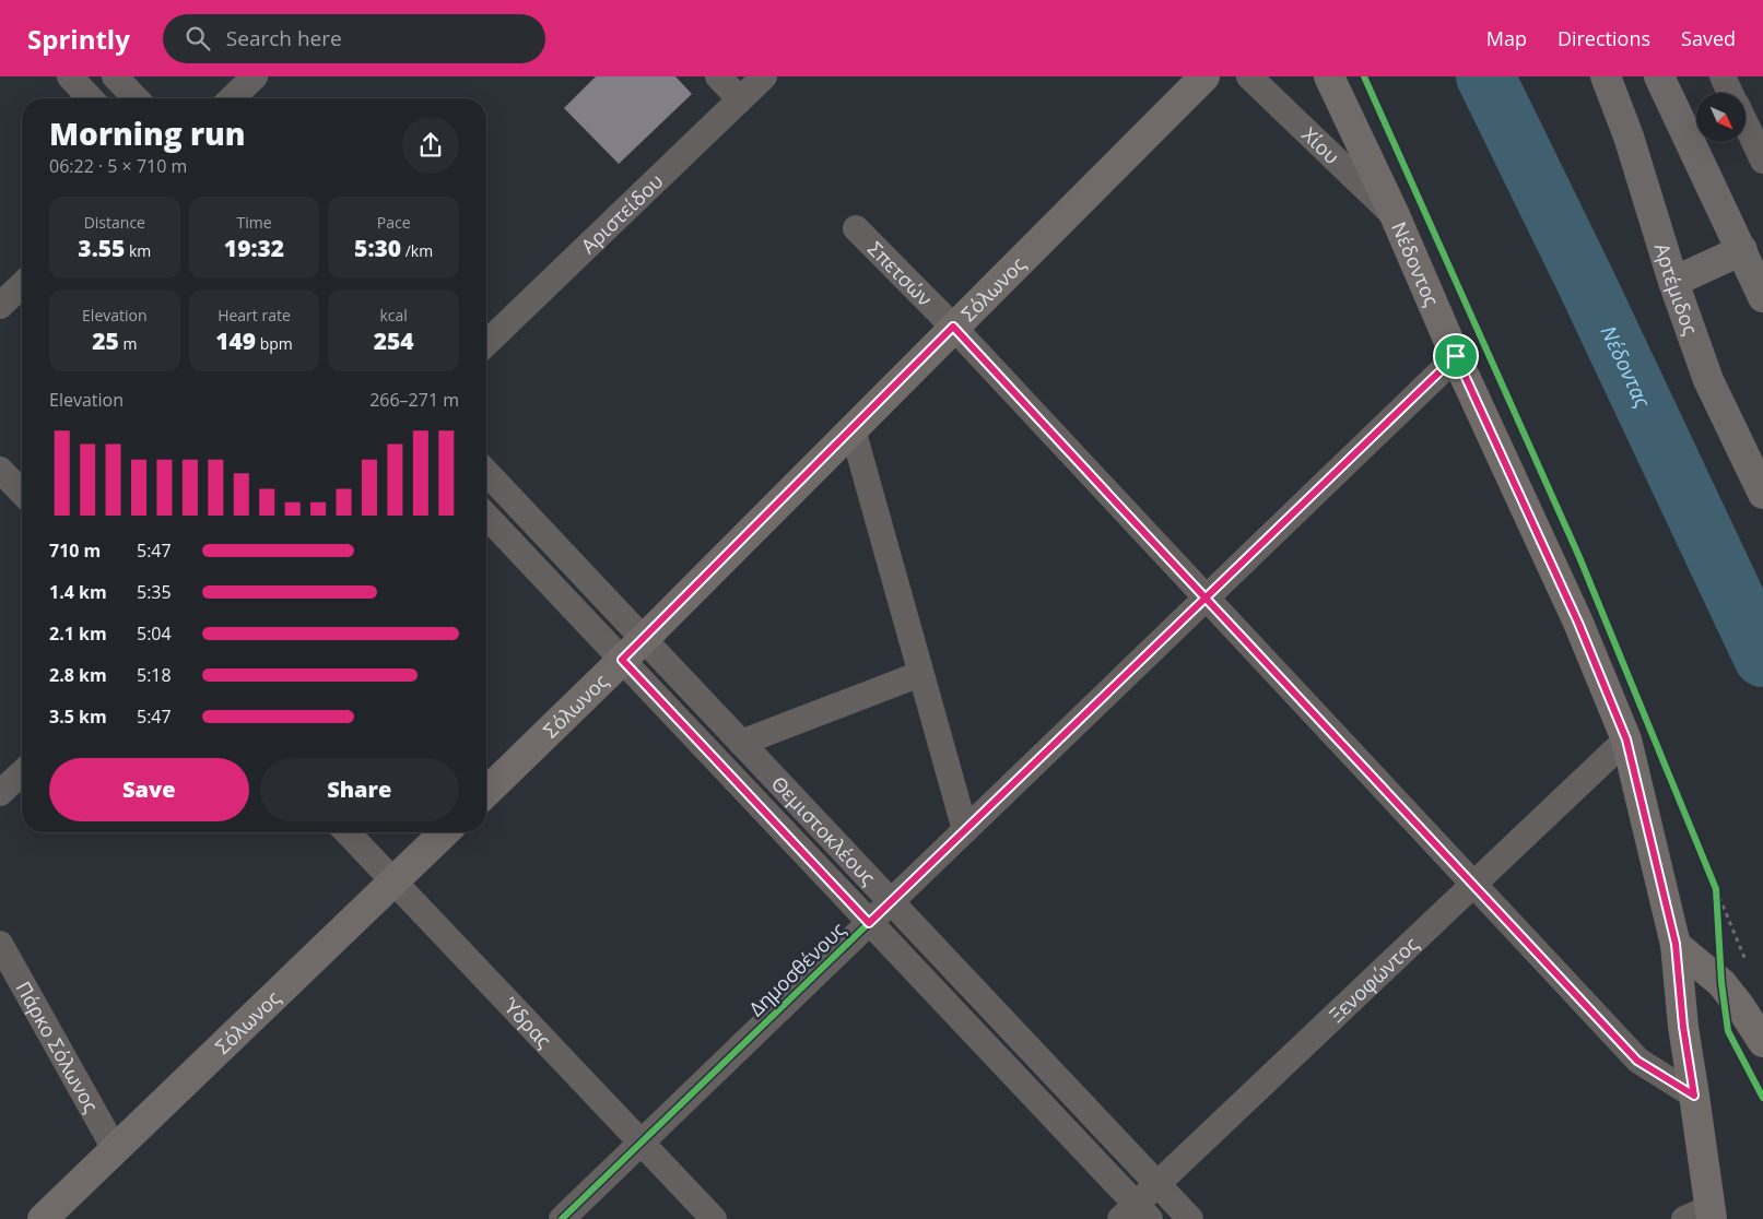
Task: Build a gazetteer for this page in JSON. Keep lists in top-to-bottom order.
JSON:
{
  "streets": {
    "main road": ["Αρτέμιδος"],
    "street": [
      "Χίου",
      "Αριστείδου",
      "Νέδοντος",
      "Σπετσών",
      "Σόλωνος",
      "Θεμιστοκλέους",
      "Δημοσθένους",
      "Ξενοφώντος",
      "Ύδρας",
      "Πάρκο Σόλωνος"
    ]
  },
  "crossings": [
    ["Χίου", "Νέδοντος"],
    ["Νέδοντος", "Σπετσών"],
    ["Νέδοντος", "Δημοσθένους"],
    ["Νέδοντος", "Ξενοφώντος"],
    ["Σπετσών", "Σόλωνος"],
    ["Σπετσών", "Δημοσθένους"],
    ["Σπετσών", "Ξενοφώντος"],
    ["Σόλωνος", "Θεμιστοκλέους"],
    ["Σόλωνος", "Ύδρας"],
    ["Σόλωνος", "Πάρκο Σόλωνος"],
    ["Θεμιστοκλέους", "Δημοσθένους"],
    ["Θεμιστοκλέους", "Ξενοφώντος"],
    ["Δημοσθένους", "Ύδρας"]
  ],
  "water": ["Νέδoντας"],
  "north": "bottom right",
  "page": {
    "header": "Sprintly",
    "search": "Search here",
    "nav": ["Map", "Directions", "Saved"],
    "heading": ["Morning run", "06:22 · 5 × 710 m"],
    "stats": [
      ["Distance", "3.55 km"],
      ["Time", "19:32"],
      ["Pace", "5:30 /km"],
      ["Elevation", "25 m"],
      ["Heart rate", "149 bpm"],
      ["kcal", "254"]
    ],
    "chart": ["Elevation", "266–271 m"],
    "list": [
      {
        "name": "710 m",
        "note": "5:47"
      },
      {
        "name": "1.4 km",
        "note": "5:35"
      },
      {
        "name": "2.1 km",
        "note": "5:04"
      },
      {
        "name": "2.8 km",
        "note": "5:18"
      },
      {
        "name": "3.5 km",
        "note": "5:47"
      }
    ],
    "buttons": ["Save", "Share"]
  }
}
